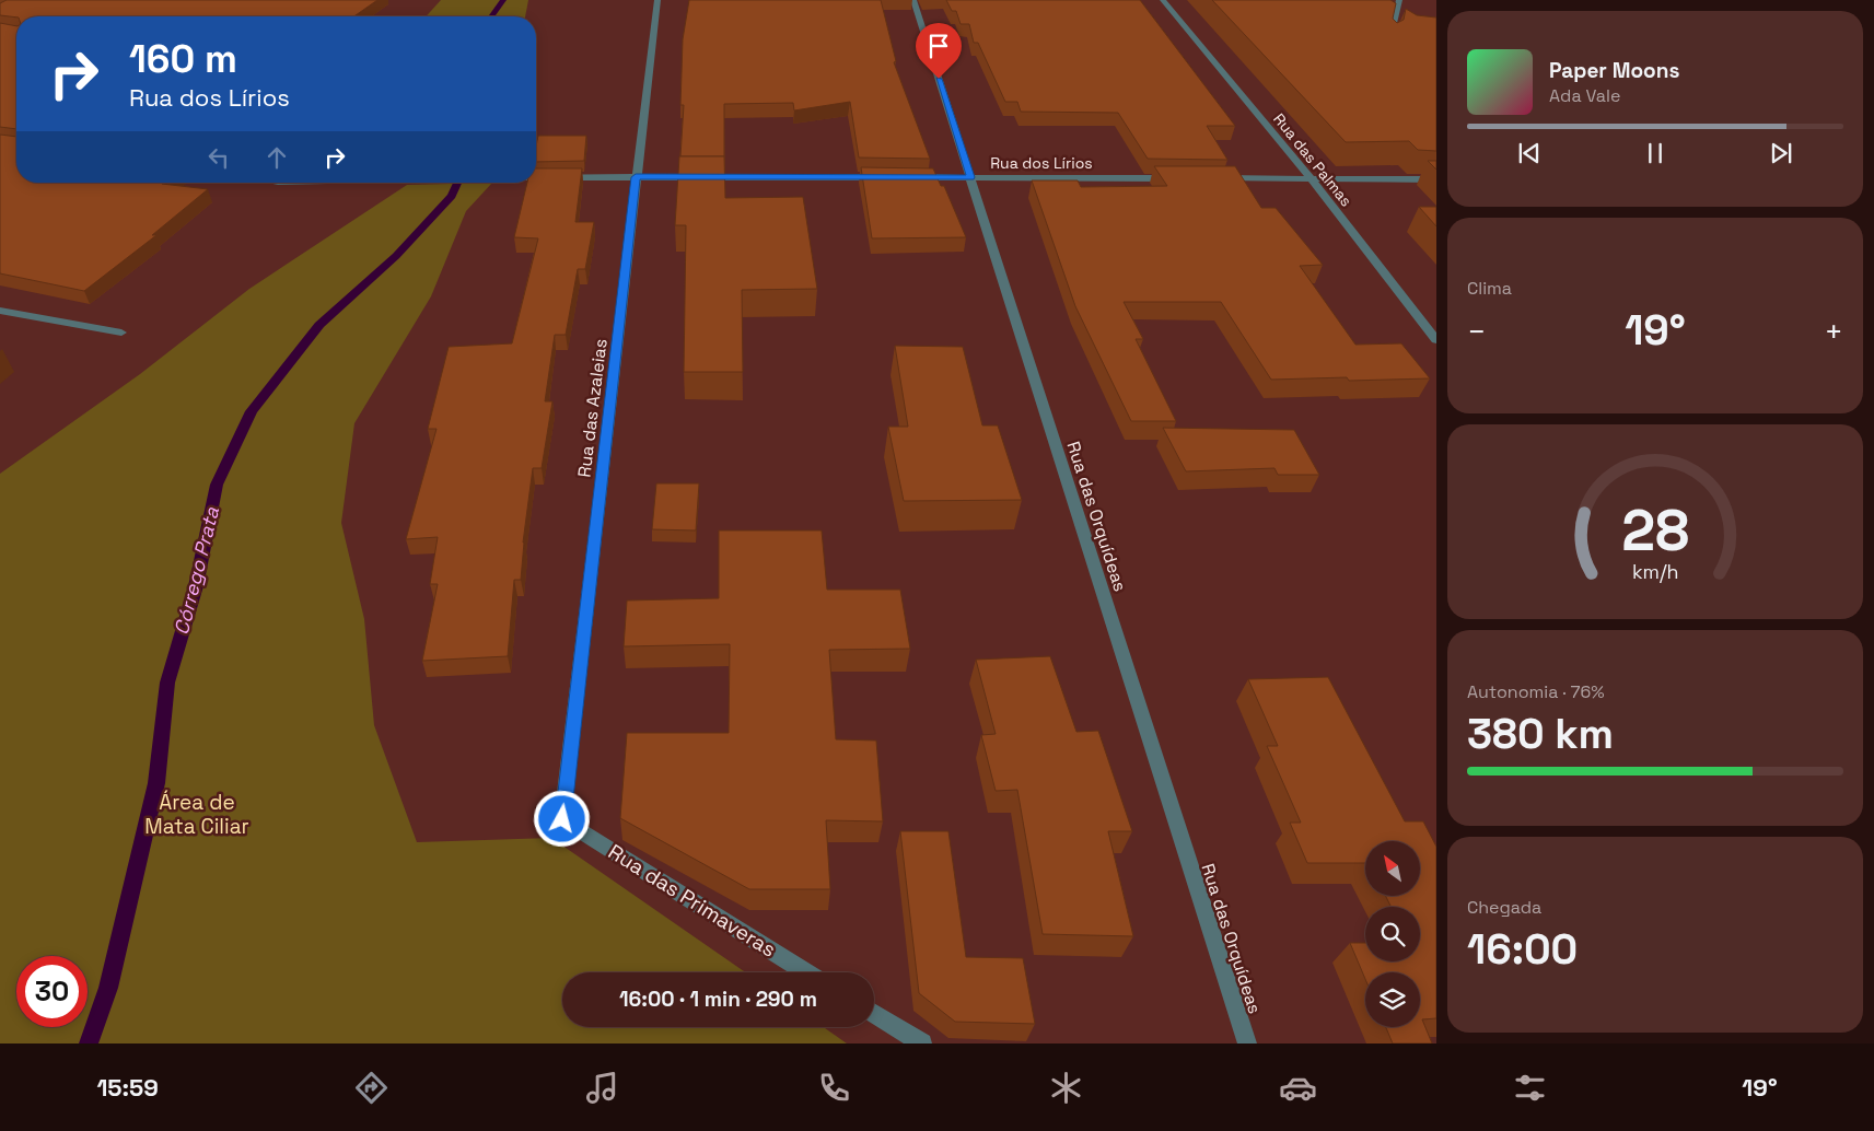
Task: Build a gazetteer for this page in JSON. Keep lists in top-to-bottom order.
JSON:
{
  "streets": {
    "street": [
      "Rua das Palmas",
      "Rua dos Lírios",
      "Rua das Azaleias",
      "Rua das Orquídeas",
      "Rua das Primaveras"
    ]
  },
  "crossings": [
    ["Rua dos Lírios", "Rua das Orquídeas"],
    ["Rua das Azaleias", "Rua das Primaveras"]
  ],
  "water": ["Córrego Prata"],
  "parks": ["Área de Mata Ciliar"],
  "north": "top left",
  "page": {
    "turn": ["160 m", "Rua dos Lírios"],
    "song": ["Paper Moons", "Ada Vale"],
    "tile": [
      "Clima",
      ["Autonomia · 76%", "380 km"],
      ["Chegada", "16:00"]
    ],
    "heat": ["−", "19°", "+"],
    "limit": "30",
    "trip": "16:00 · 1 min · 290 m",
    "tabs": ["15:59", "19°"],
    "gauge": ["28", "km/h"]
  }
}
